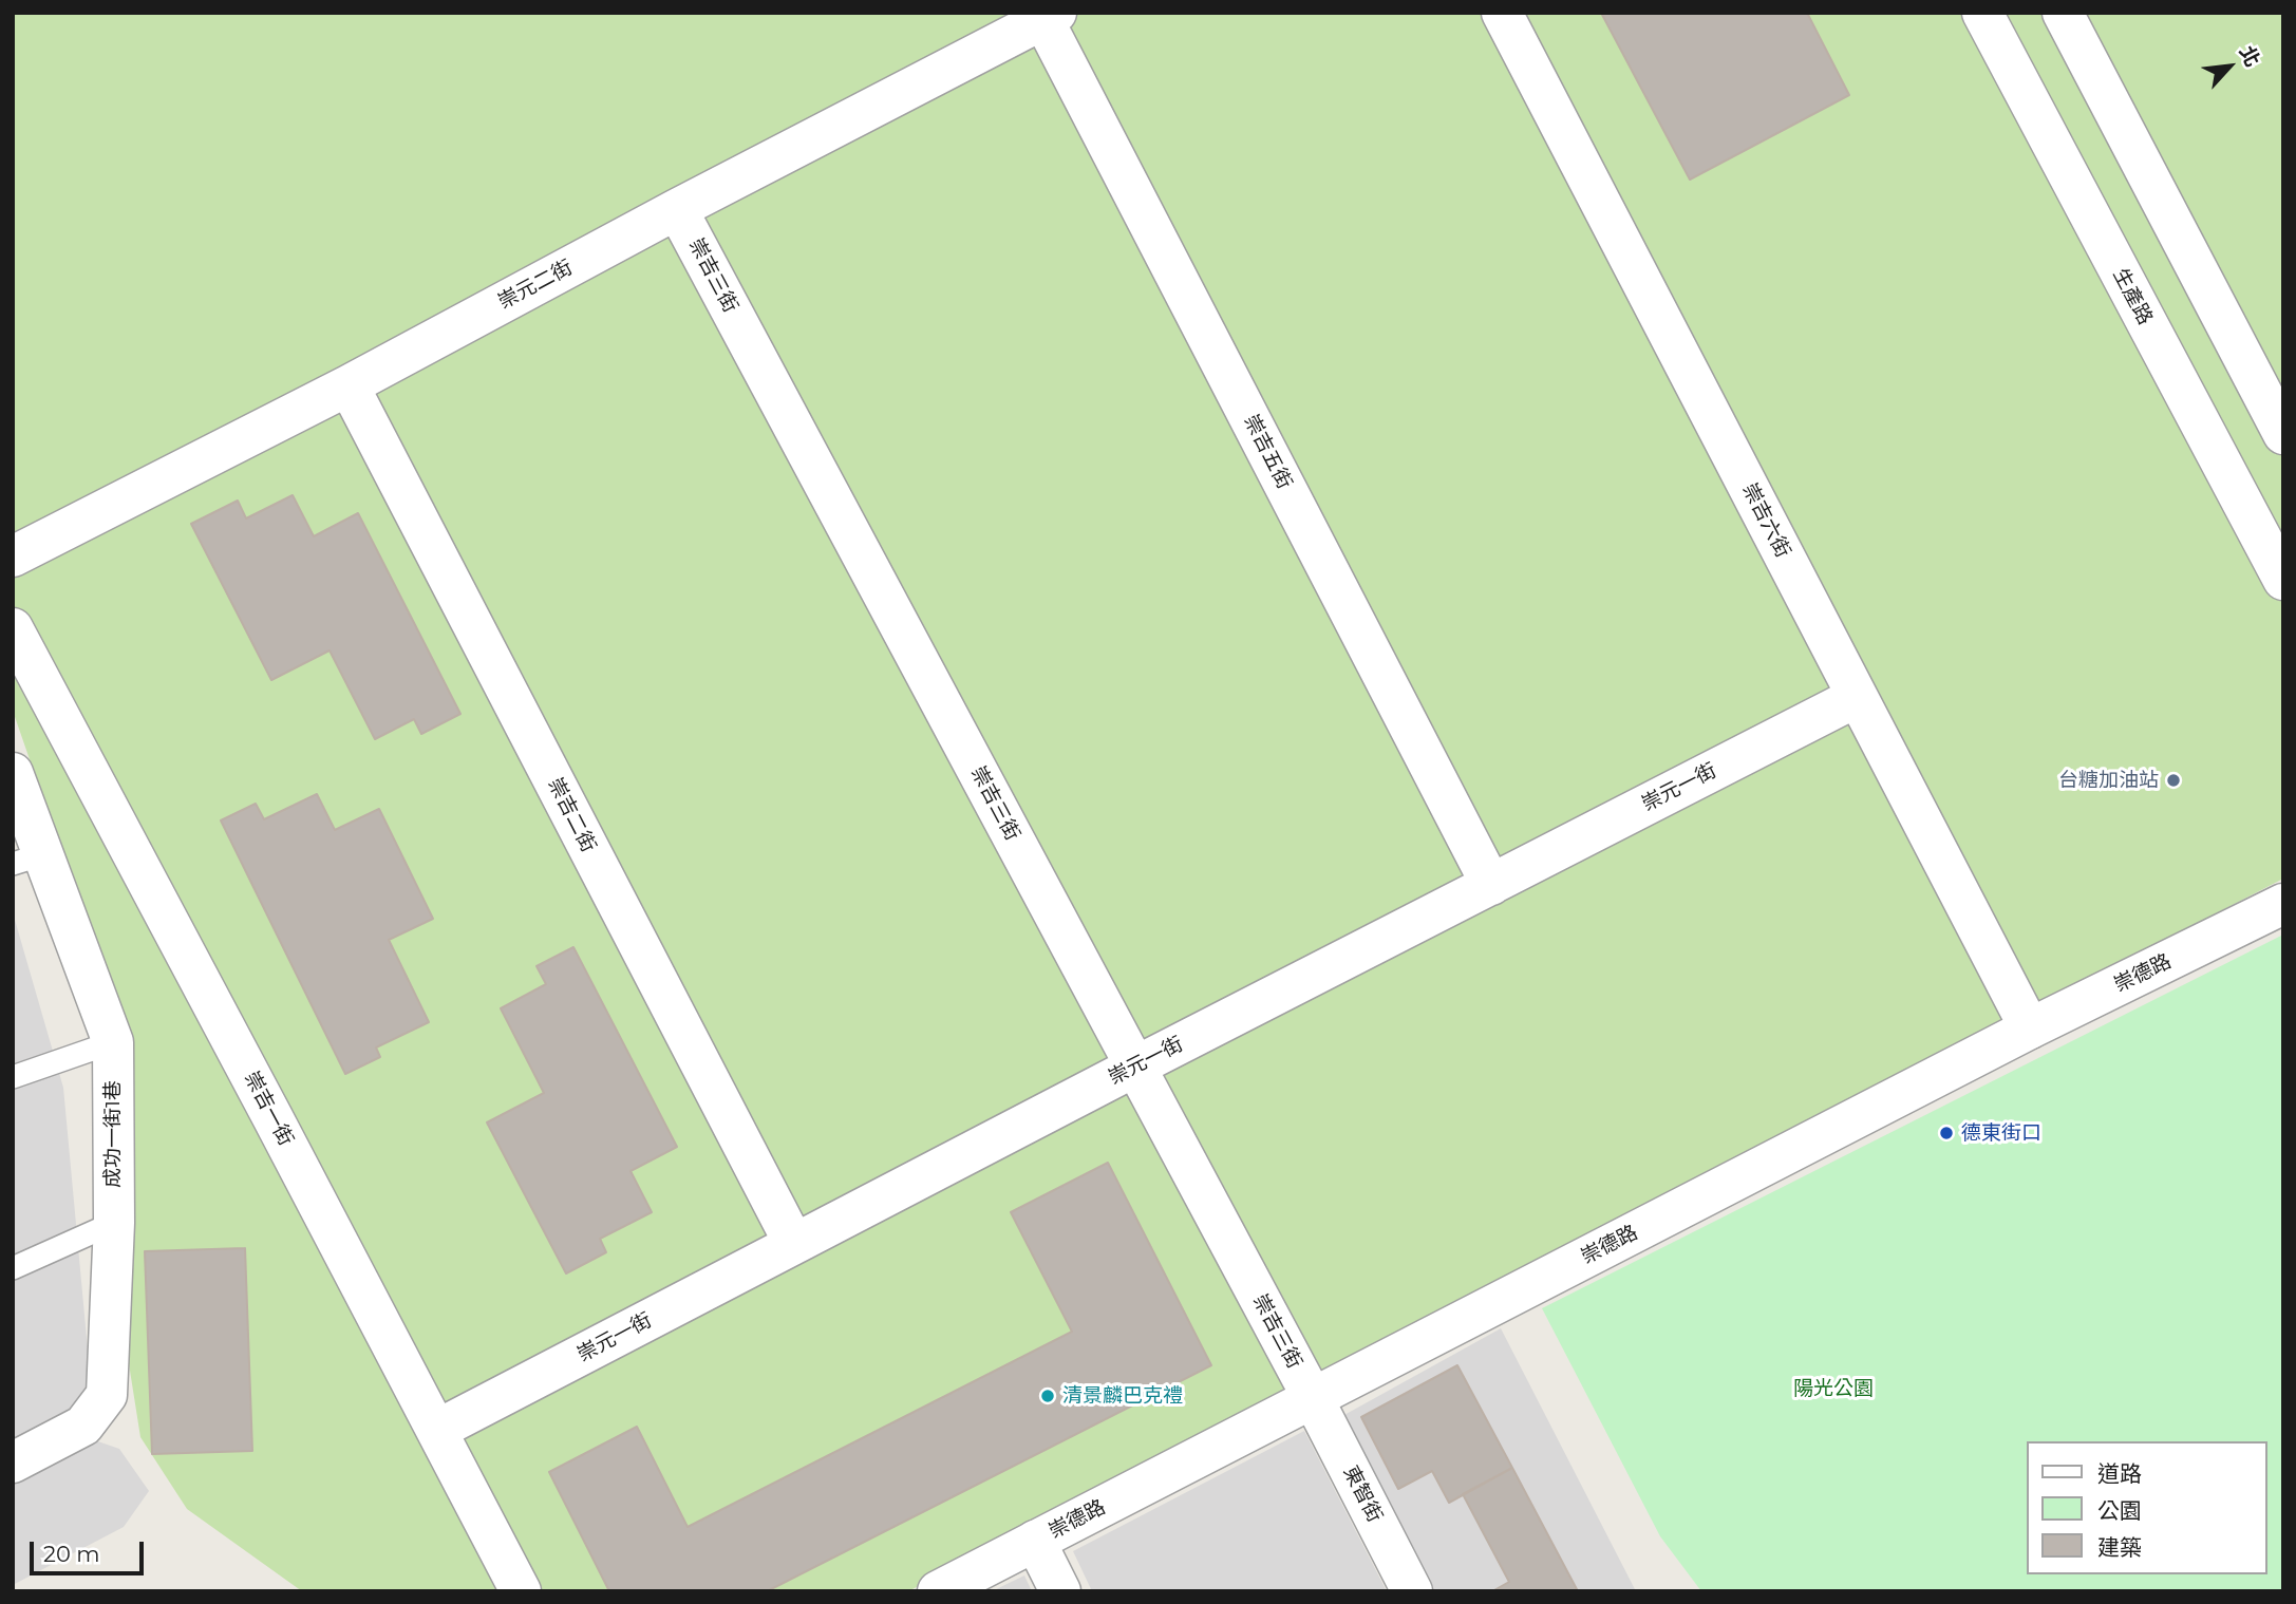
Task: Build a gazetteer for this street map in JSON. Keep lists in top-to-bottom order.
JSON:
{
  "streets": {
    "street": [
      "崇吉三街",
      "崇元二街",
      "生產路",
      "崇吉五街",
      "崇吉六街",
      "崇元一街",
      "崇吉二街",
      "崇德路",
      "崇吉一街",
      "成功一街1巷",
      "東智街"
    ]
  },
  "crossings": [
    ["崇吉三街", "崇元二街"],
    ["崇吉三街", "崇元一街"],
    ["崇吉三街", "崇德路"],
    ["崇吉三街", "東智街"],
    ["崇元二街", "崇吉五街"],
    ["崇元二街", "崇吉二街"],
    ["崇吉五街", "崇元一街"],
    ["崇吉六街", "崇元一街"],
    ["崇吉六街", "崇德路"],
    ["崇元一街", "崇吉二街"],
    ["崇元一街", "崇吉一街"],
    ["崇德路", "東智街"]
  ],
  "parks": ["陽光公園"],
  "places": ["台糖加油站", "德東街口", "清景麟巴克禮"],
  "legend": ["道路", "公園", "建築"],
  "scale_bar": "20 m",
  "north": "top right"
}
